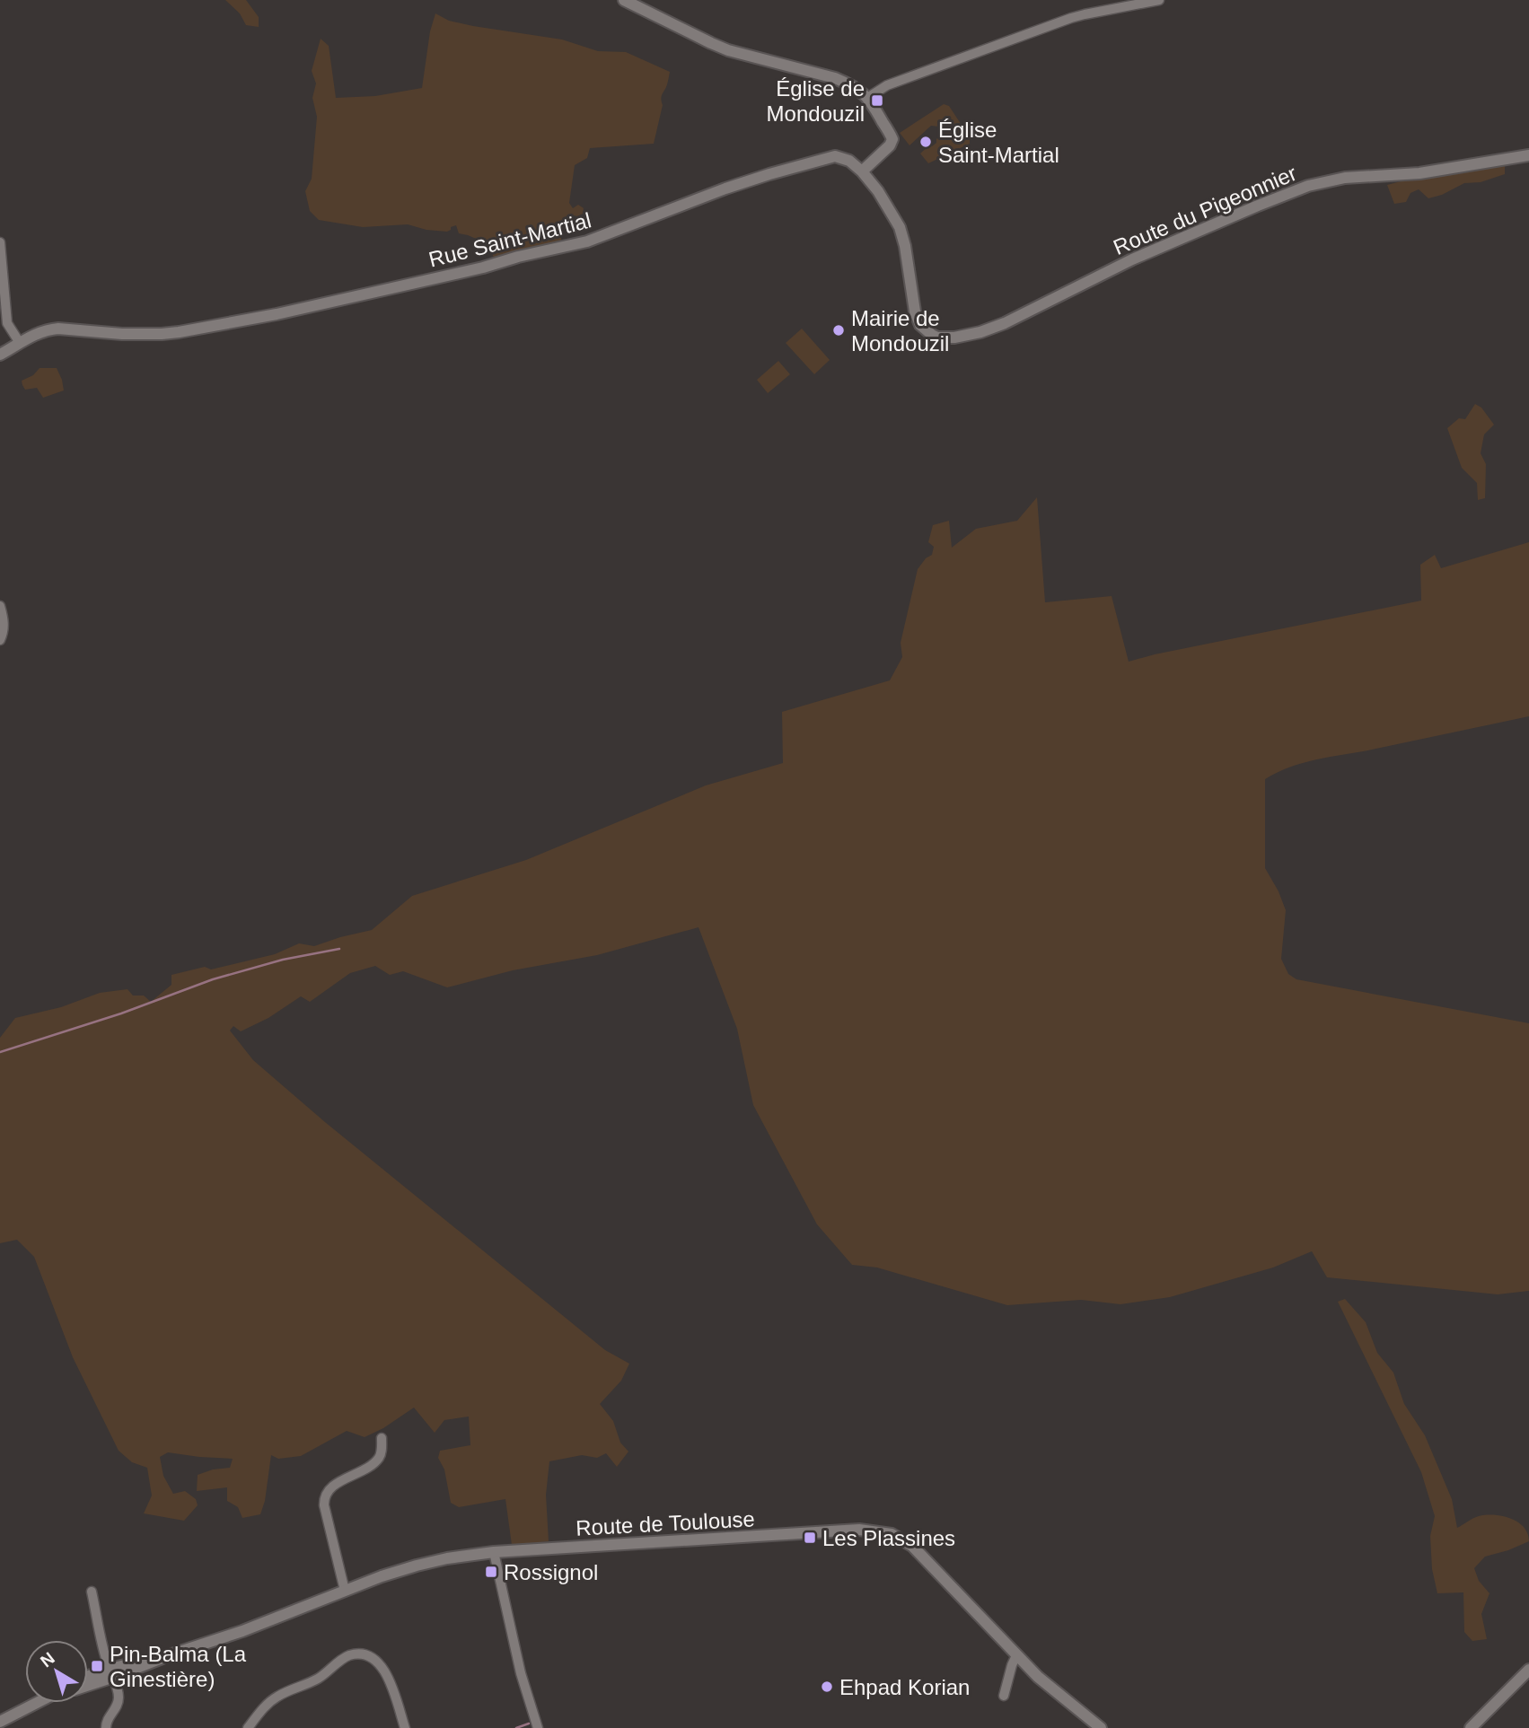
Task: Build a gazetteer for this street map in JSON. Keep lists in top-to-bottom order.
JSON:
{
  "streets": {
    "street": ["Route du Pigeonnier", "Rue Saint-Martial", "Route de Toulouse"]
  },
  "crossings": [
    ["Route du Pigeonnier", "Rue Saint-Martial"]
  ],
  "places": {
    "transit": [
      "Église de Mondouzil",
      "Les Plassines",
      "Rossignol",
      "Pin-Balma (La Ginestière)"
    ],
    "other": ["Église Saint-Martial", "Mairie de Mondouzil", "Ehpad Korian"]
  },
  "north": "top left"
}
